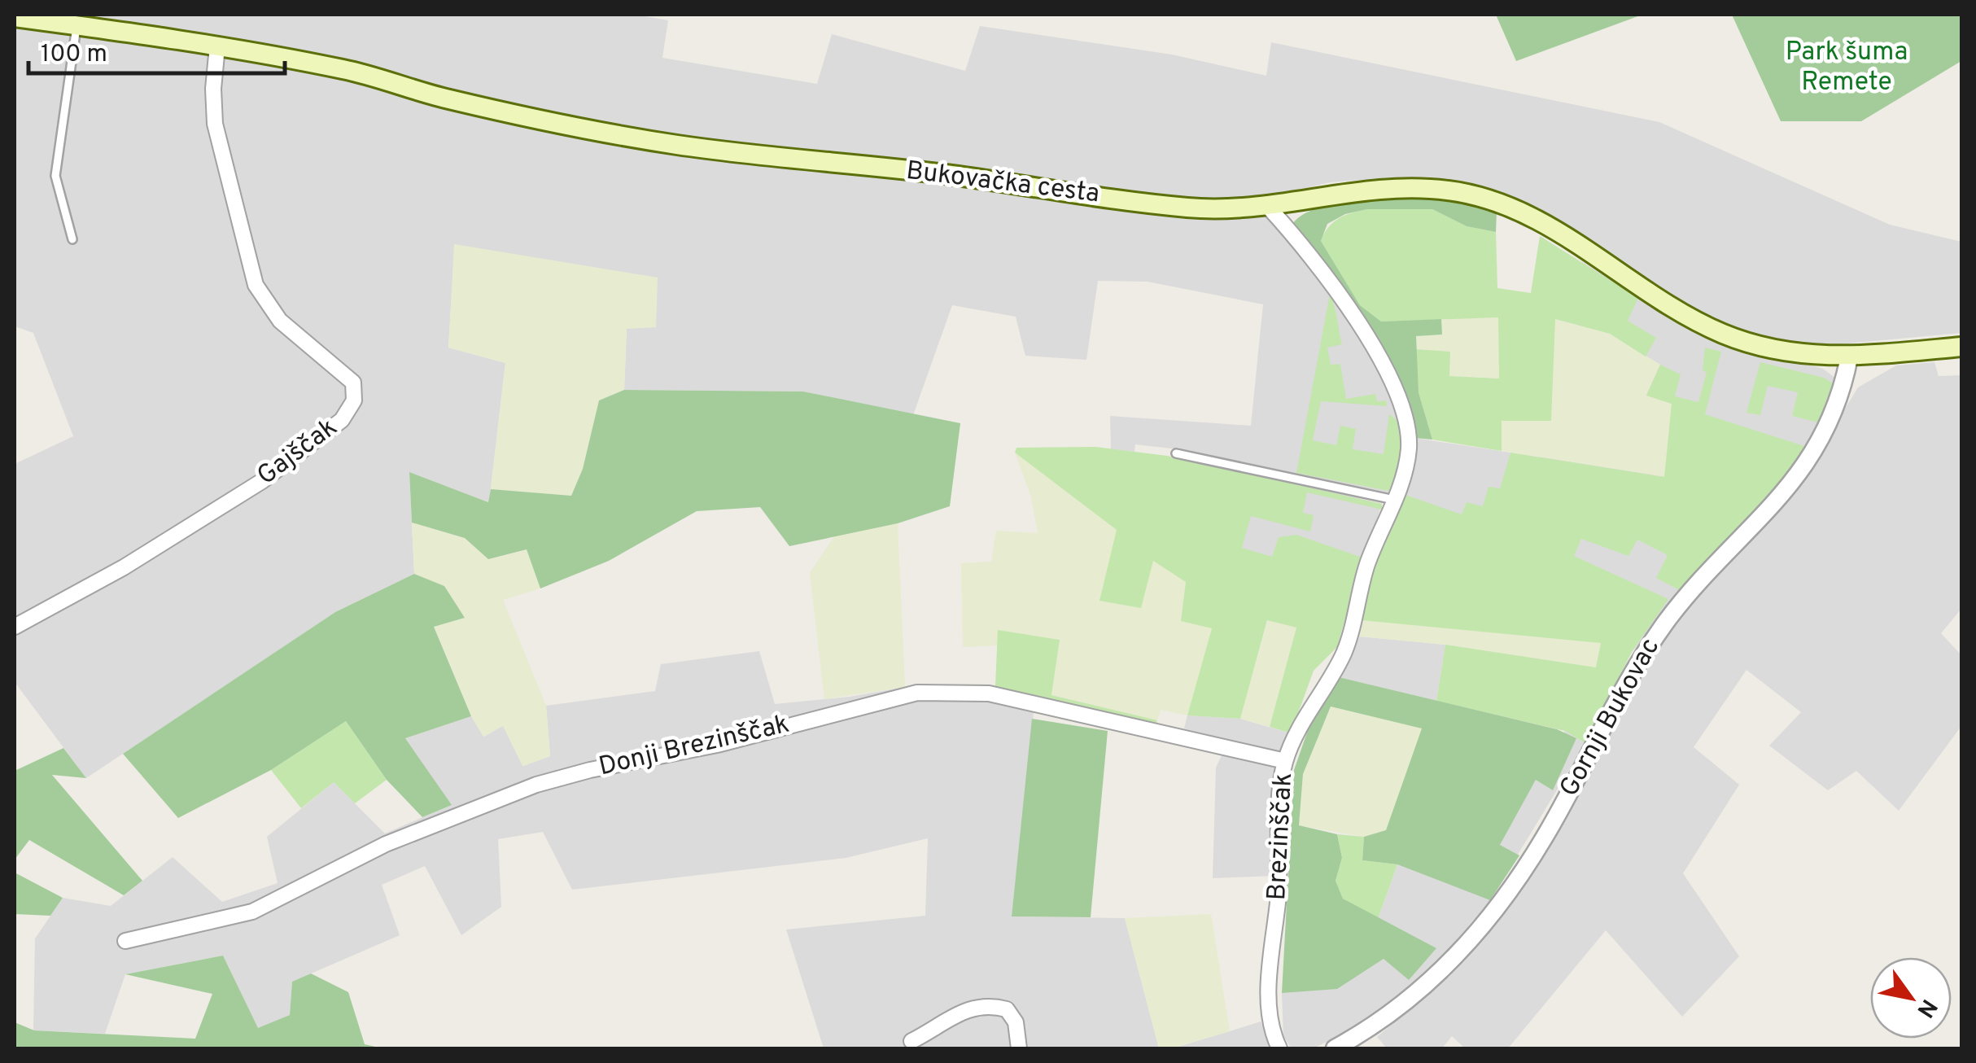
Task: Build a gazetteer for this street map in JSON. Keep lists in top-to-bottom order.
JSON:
{
  "streets": {
    "main road": ["Bukovačka cesta"],
    "street": [
      "Gajščak",
      "Gornji Bukovac",
      "Donji Brezinščak",
      "Brezinščak"
    ]
  },
  "crossings": [
    ["Bukovačka cesta", "Gajščak"],
    ["Bukovačka cesta", "Gornji Bukovac"],
    ["Bukovačka cesta", "Brezinščak"],
    ["Donji Brezinščak", "Brezinščak"]
  ],
  "parks": ["Park šuma Remete"],
  "scale_bar": "100 m",
  "north": "bottom right"
}
